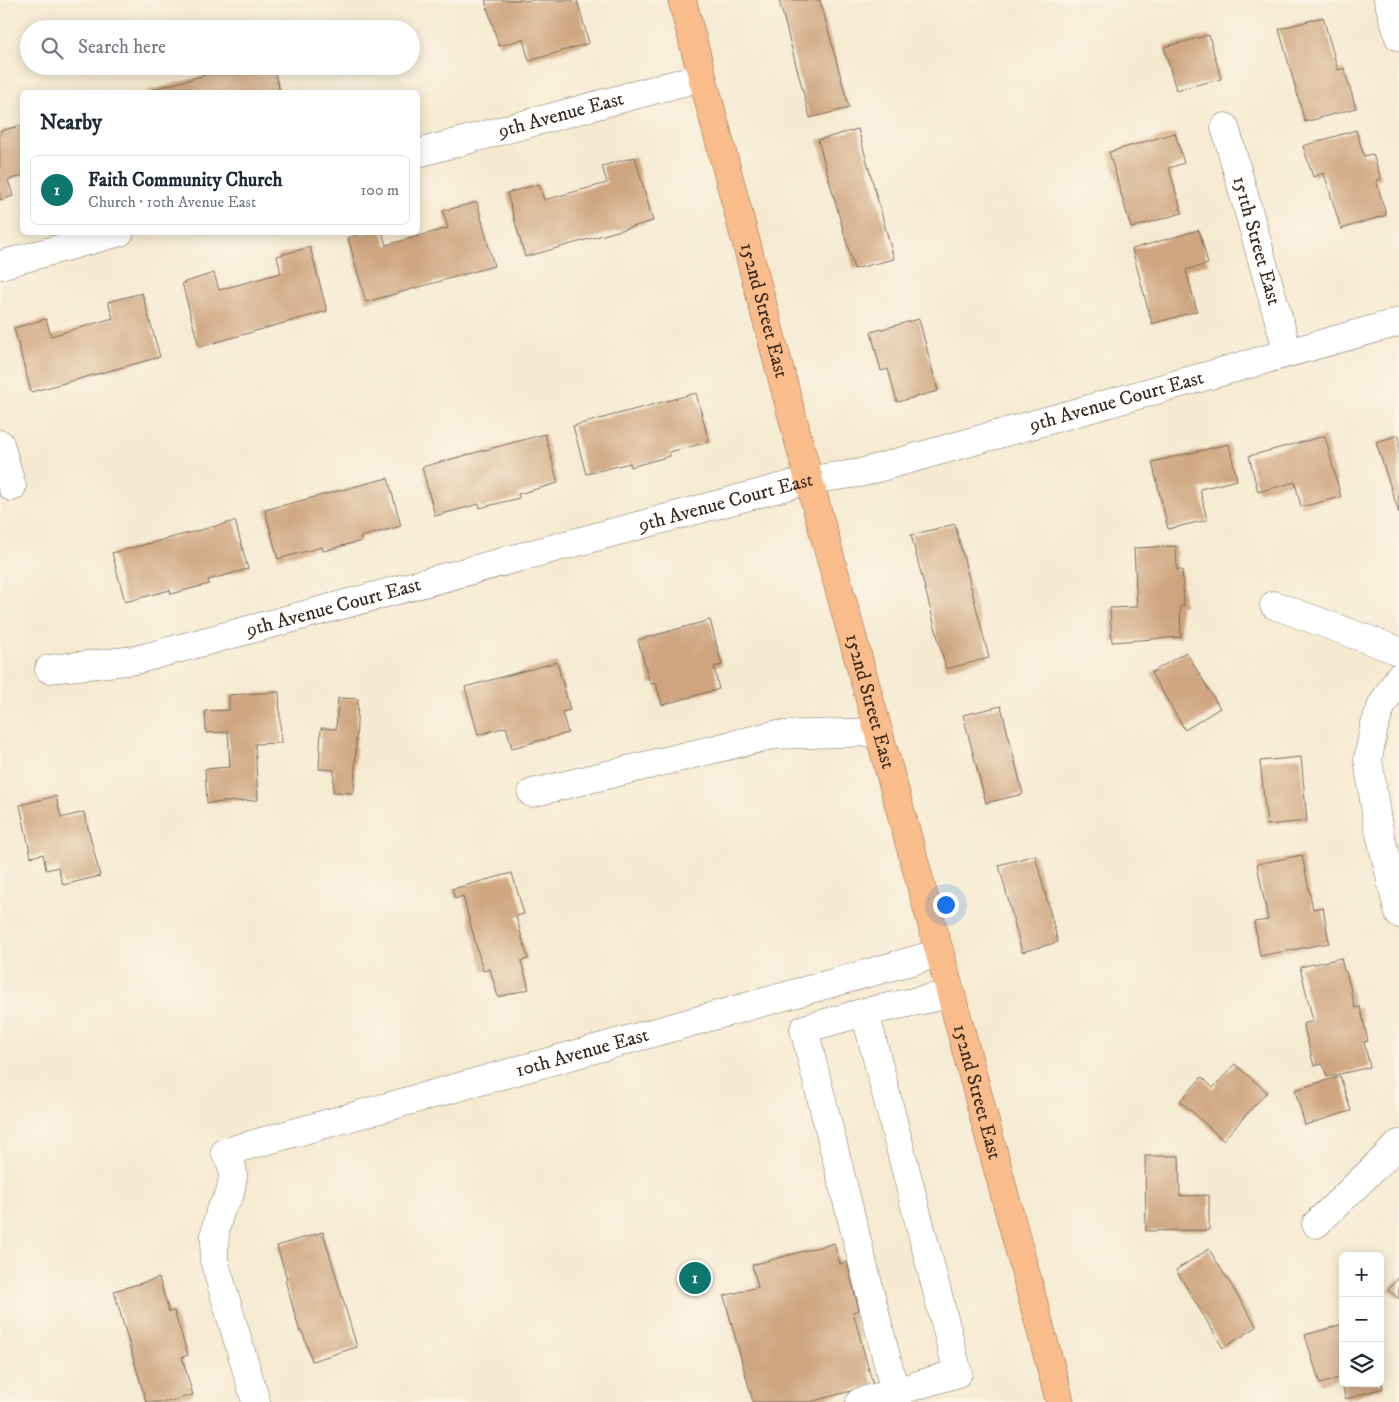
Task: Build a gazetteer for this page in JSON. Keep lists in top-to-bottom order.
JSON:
{
  "streets": {
    "main road": ["152nd Street East"],
    "street": [
      "9th Avenue East",
      "151th Street East",
      "9th Avenue Court East",
      "10th Avenue East"
    ]
  },
  "crossings": [
    ["9th Avenue East", "152nd Street East"],
    ["151th Street East", "9th Avenue Court East"],
    ["152nd Street East", "9th Avenue Court East"],
    ["152nd Street East", "10th Avenue East"]
  ],
  "page": {
    "search": "Search here",
    "heading": "Nearby",
    "list": [
      {
        "mark": "1",
        "name": "Faith Community Church",
        "note": "Church · 10th Avenue East",
        "value": "100 m"
      }
    ],
    "map_buttons": ["+", "−"],
    "pins": "1"
  }
}
